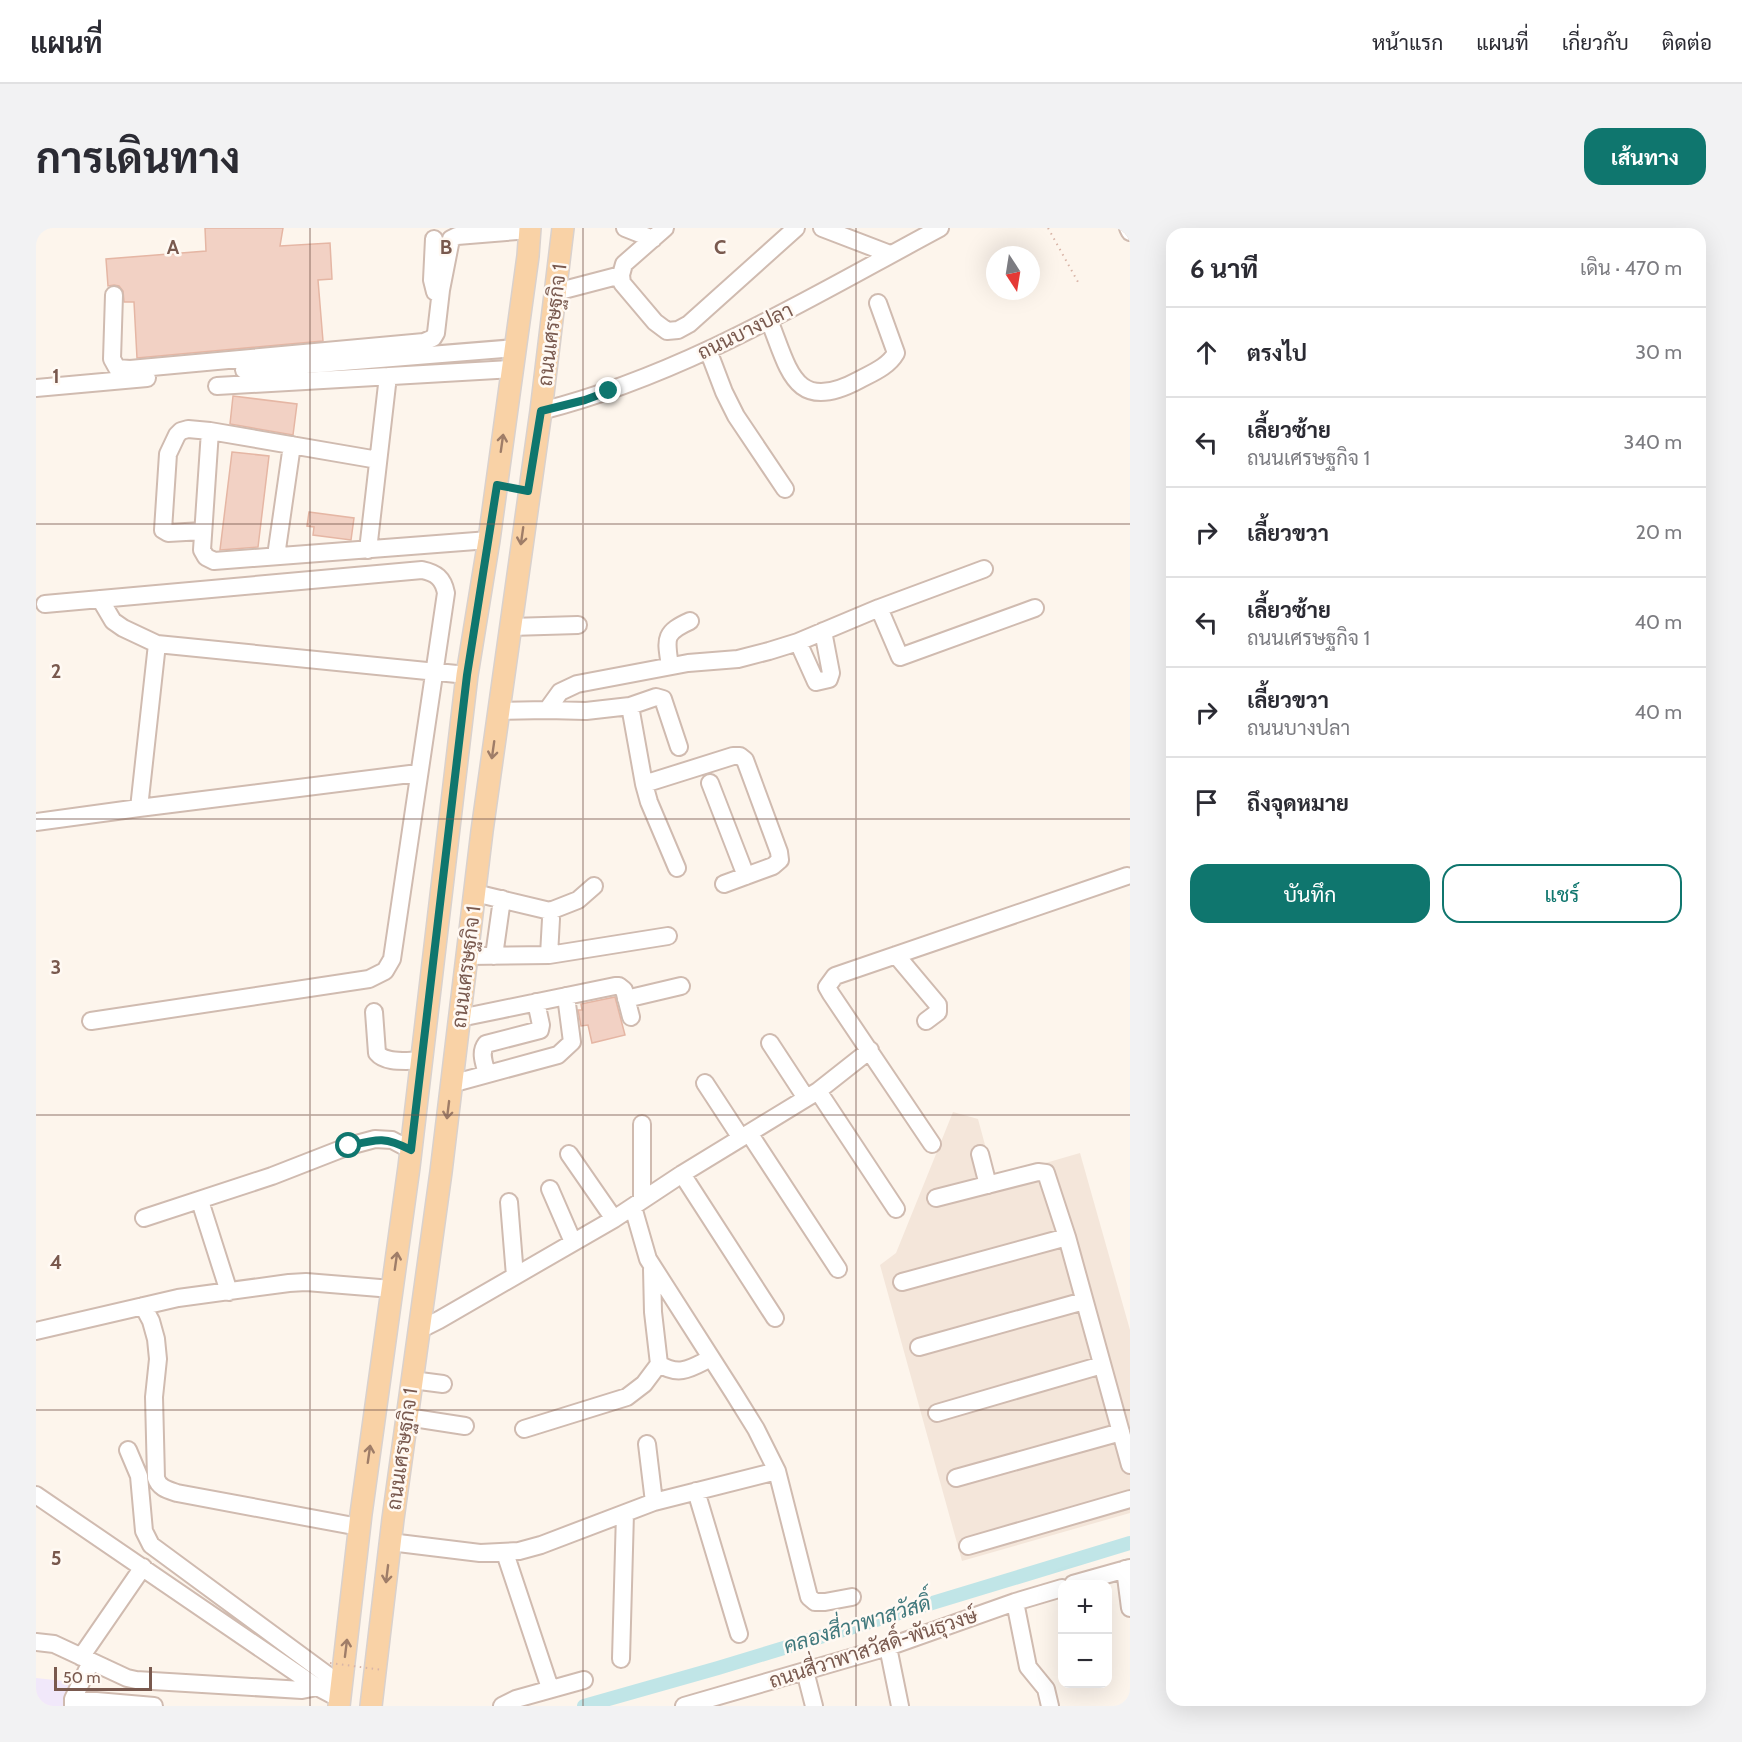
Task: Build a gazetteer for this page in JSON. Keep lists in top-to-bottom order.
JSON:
{
  "streets": {
    "main road": ["ถนนเศรษฐกิจ 1"],
    "street": ["ถนนบางปลา", "ถนนสี่วาพาสวัสดิ์-พันธุวงษ์"]
  },
  "crossings": [
    ["ถนนเศรษฐกิจ 1", "ถนนบางปลา"]
  ],
  "water": ["คลองสี่วาพาสวัสดิ์"],
  "scale_bar": "50 m",
  "north": "bottom",
  "page": {
    "header": "แผนที่",
    "nav": [
      "หน้าแรก",
      "แผนที่",
      "เกี่ยวกับ",
      "ติดต่อ"
    ],
    "title": "การเดินทาง",
    "buttons": [
      "เส้นทาง",
      ["บันทึก", "แชร์"]
    ],
    "heading": ["6 นาที", "เดิน · 470 m"],
    "list": [
      ["ตรงไป", "30 m"],
      ["เลี้ยวซ้าย", "ถนนเศรษฐกิจ 1", "340 m"],
      ["เลี้ยวขวา", "20 m"],
      ["เลี้ยวซ้าย", "ถนนเศรษฐกิจ 1", "40 m"],
      ["เลี้ยวขวา", "ถนนบางปลา", "40 m"],
      "ถึงจุดหมาย"
    ],
    "map_buttons": ["+", "−"],
    "scale": "50 m"
  },
  "grid": {
    "columns": ["A", "B", "C"],
    "rows": [
      "1",
      "2",
      "3",
      "4",
      "5"
    ]
  }
}
